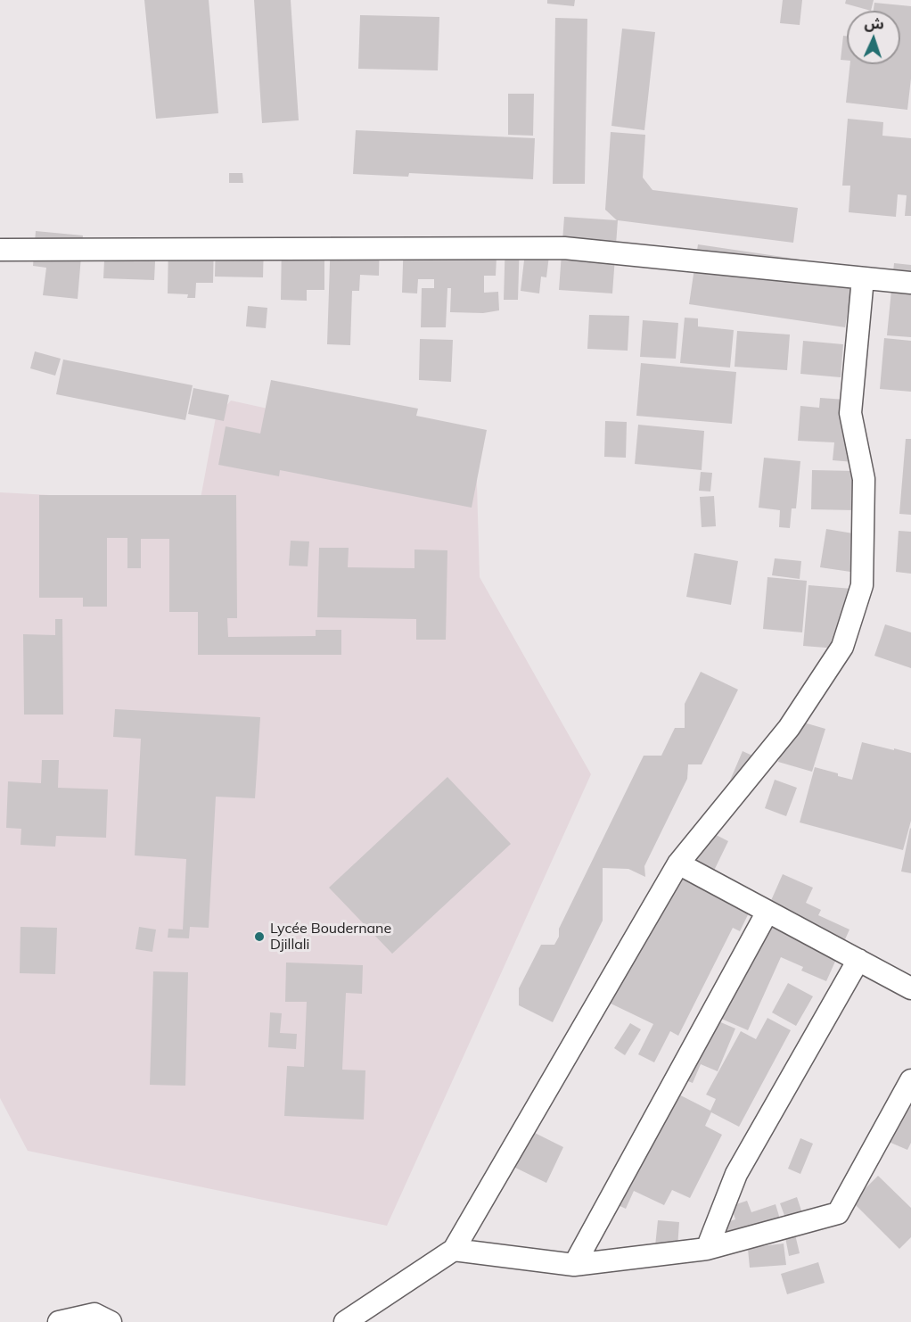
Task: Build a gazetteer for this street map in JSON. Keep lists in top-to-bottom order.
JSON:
{
  "places": ["Lycée Boudernane Djillali"],
  "north": "top"
}
